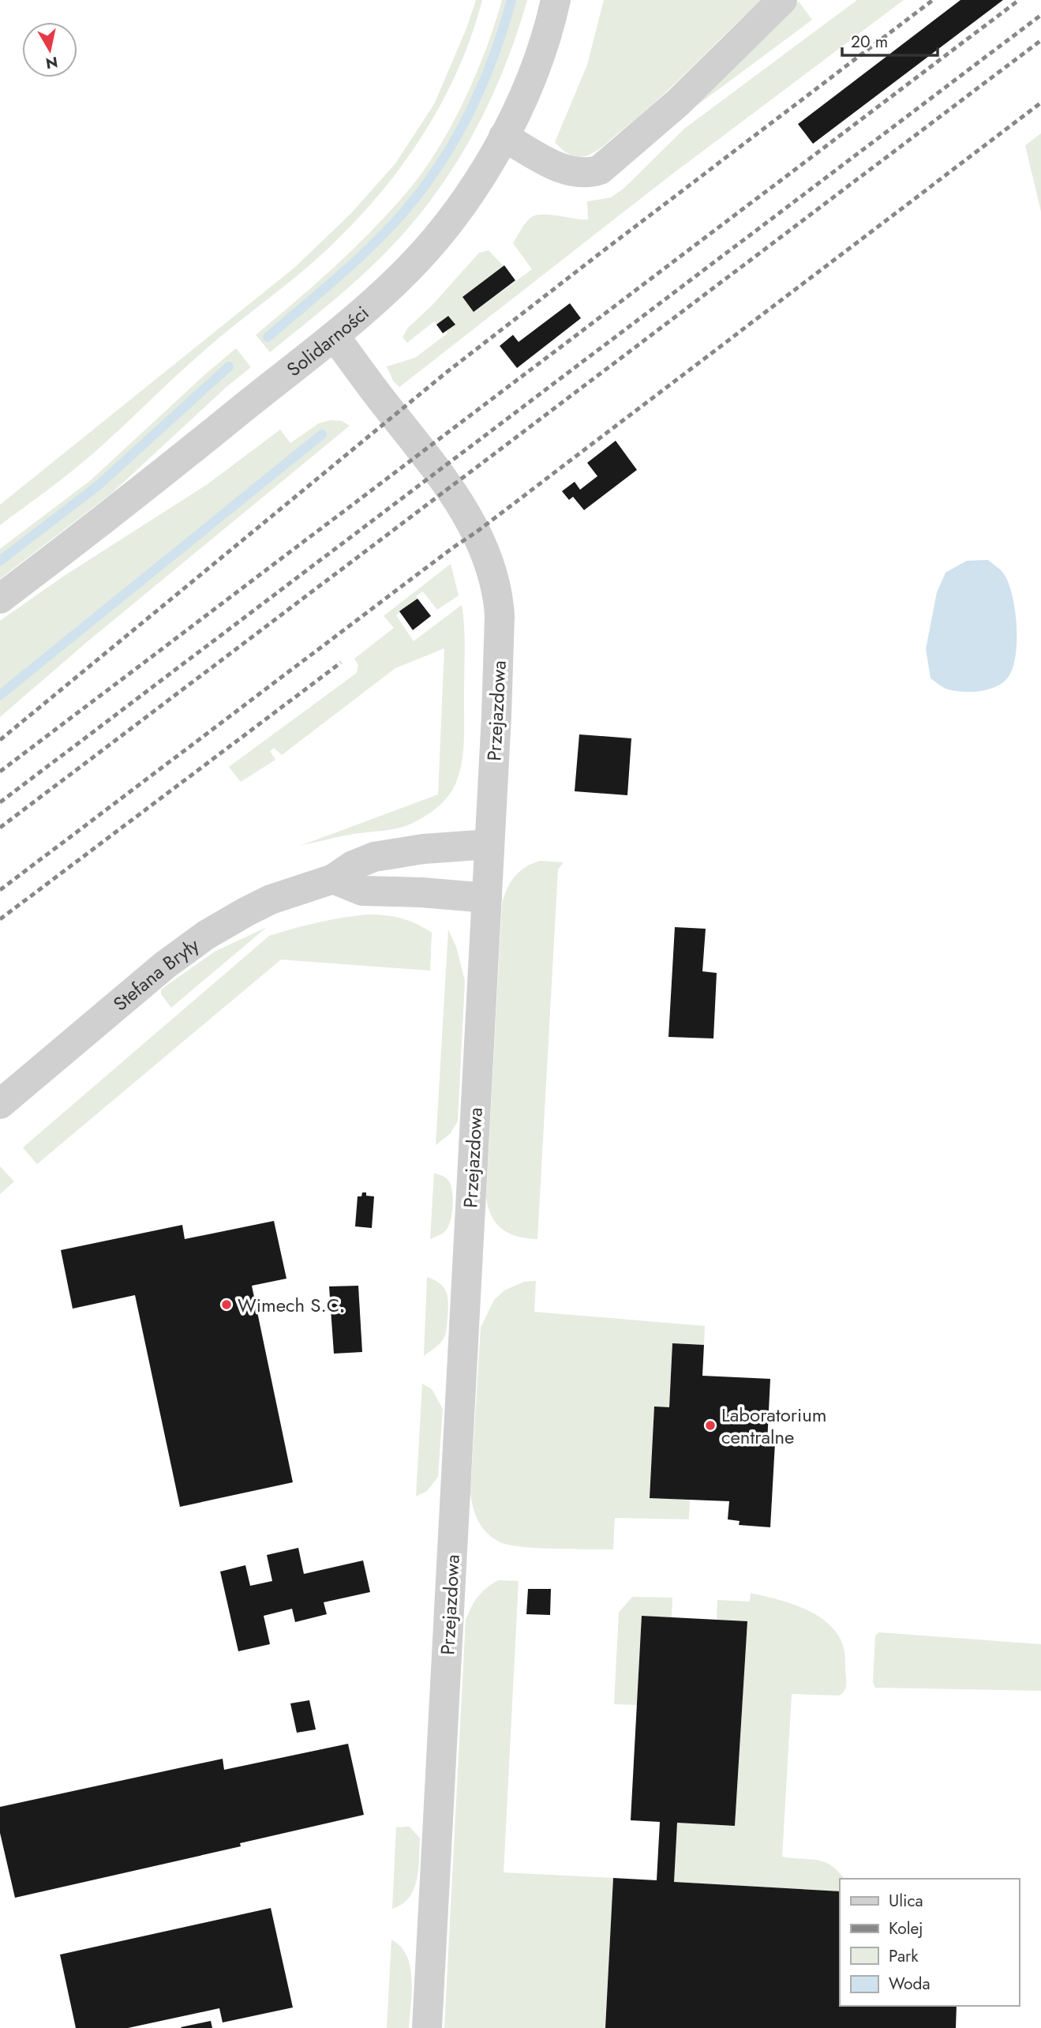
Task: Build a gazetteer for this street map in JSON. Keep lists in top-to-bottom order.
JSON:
{
  "streets": {
    "street": ["Solidarności", "Przejazdowa", "Stefana Bryły"]
  },
  "crossings": [
    ["Solidarności", "Przejazdowa"],
    ["Przejazdowa", "Stefana Bryły"]
  ],
  "places": ["Wimech S.C.", "Laboratorium centralne"],
  "legend": [
    "Ulica",
    "Kolej",
    "Park",
    "Woda"
  ],
  "scale_bar": "20 m",
  "north": "bottom"
}
